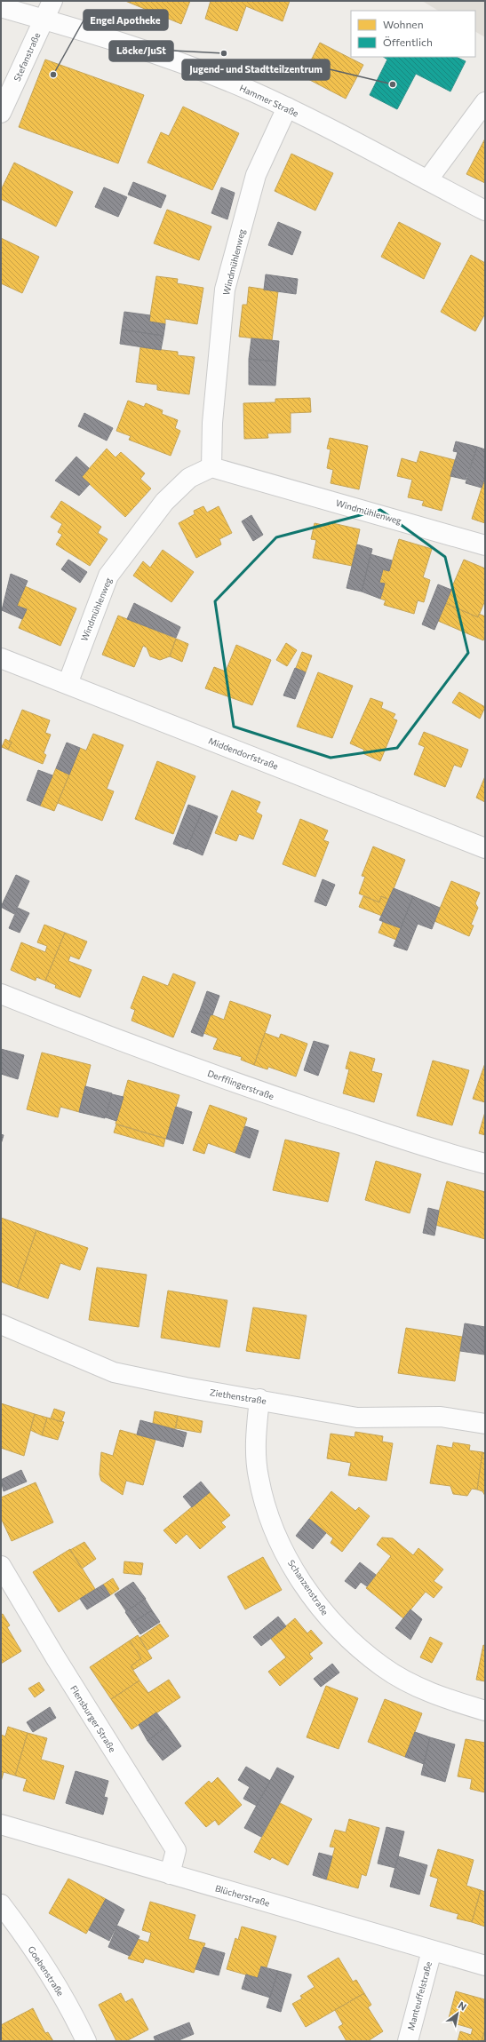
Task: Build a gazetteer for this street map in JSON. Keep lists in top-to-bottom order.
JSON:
{
  "streets": {
    "street": [
      "Stefanstraße",
      "Hammer Straße",
      "Windmühlenweg",
      "Middendorfstraße",
      "Derfflingerstraße",
      "Ziethenstraße",
      "Schanzenstraße",
      "Flensburger Straße",
      "Blücherstraße",
      "Goebenstraße",
      "Manteuffelstraße"
    ]
  },
  "crossings": [
    ["Stefanstraße", "Hammer Straße"],
    ["Hammer Straße", "Windmühlenweg"],
    ["Windmühlenweg", "Middendorfstraße"],
    ["Ziethenstraße", "Schanzenstraße"],
    ["Flensburger Straße", "Blücherstraße"],
    ["Blücherstraße", "Manteuffelstraße"]
  ],
  "places": ["Löcke/JuSt", "Engel Apotheke", "Jugend- und Stadtteilzentrum"],
  "legend": ["Wohnen", "Öffentlich"],
  "north": "top right"
}
